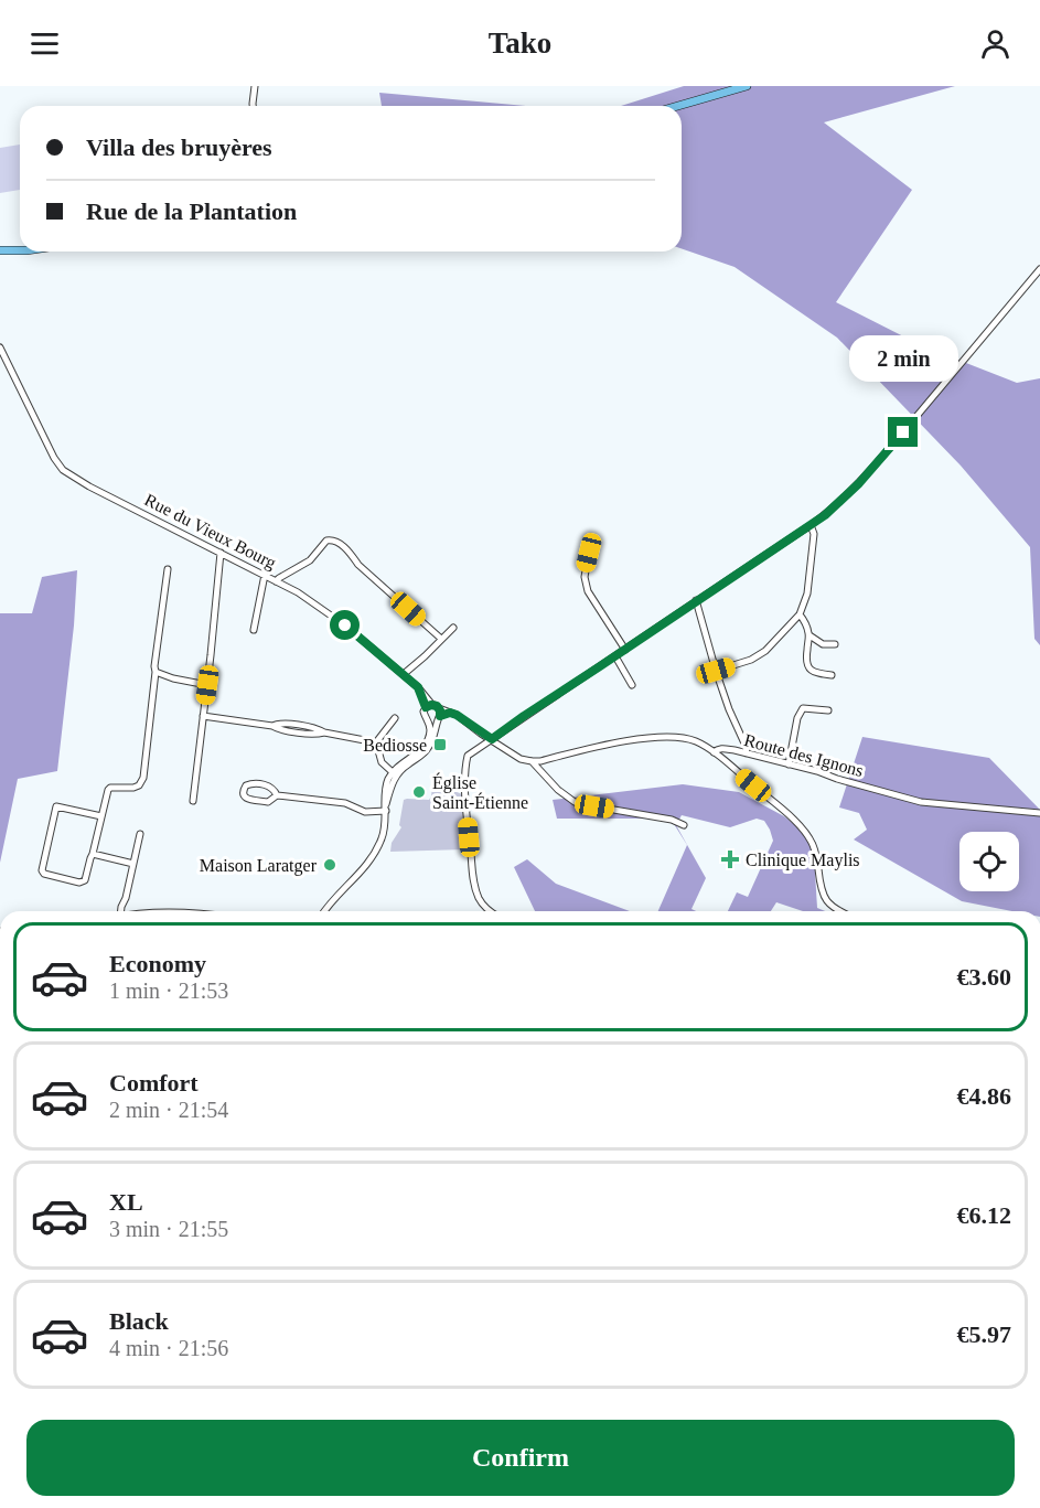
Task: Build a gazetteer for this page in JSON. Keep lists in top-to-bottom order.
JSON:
{
  "streets": {
    "street": ["Rue du Vieux Bourg", "Route des Ignons"]
  },
  "places": {
    "transit": ["Bediosse"],
    "other": ["Église Saint-Étienne", "Maison Laratger"],
    "health": ["Clinique Maylis"]
  },
  "page": {
    "header": "Tako",
    "banner": ["Villa des bruyères", "Rue de la Plantation"],
    "bubble": "2 min",
    "list": [
      {
        "name": "Economy",
        "note": "1 min · 21:53",
        "value": "€3.60"
      },
      {
        "name": "Comfort",
        "note": "2 min · 21:54",
        "value": "€4.86"
      },
      {
        "name": "XL",
        "note": "3 min · 21:55",
        "value": "€6.12"
      },
      {
        "name": "Black",
        "note": "4 min · 21:56",
        "value": "€5.97"
      }
    ],
    "buttons": "Confirm"
  }
}
